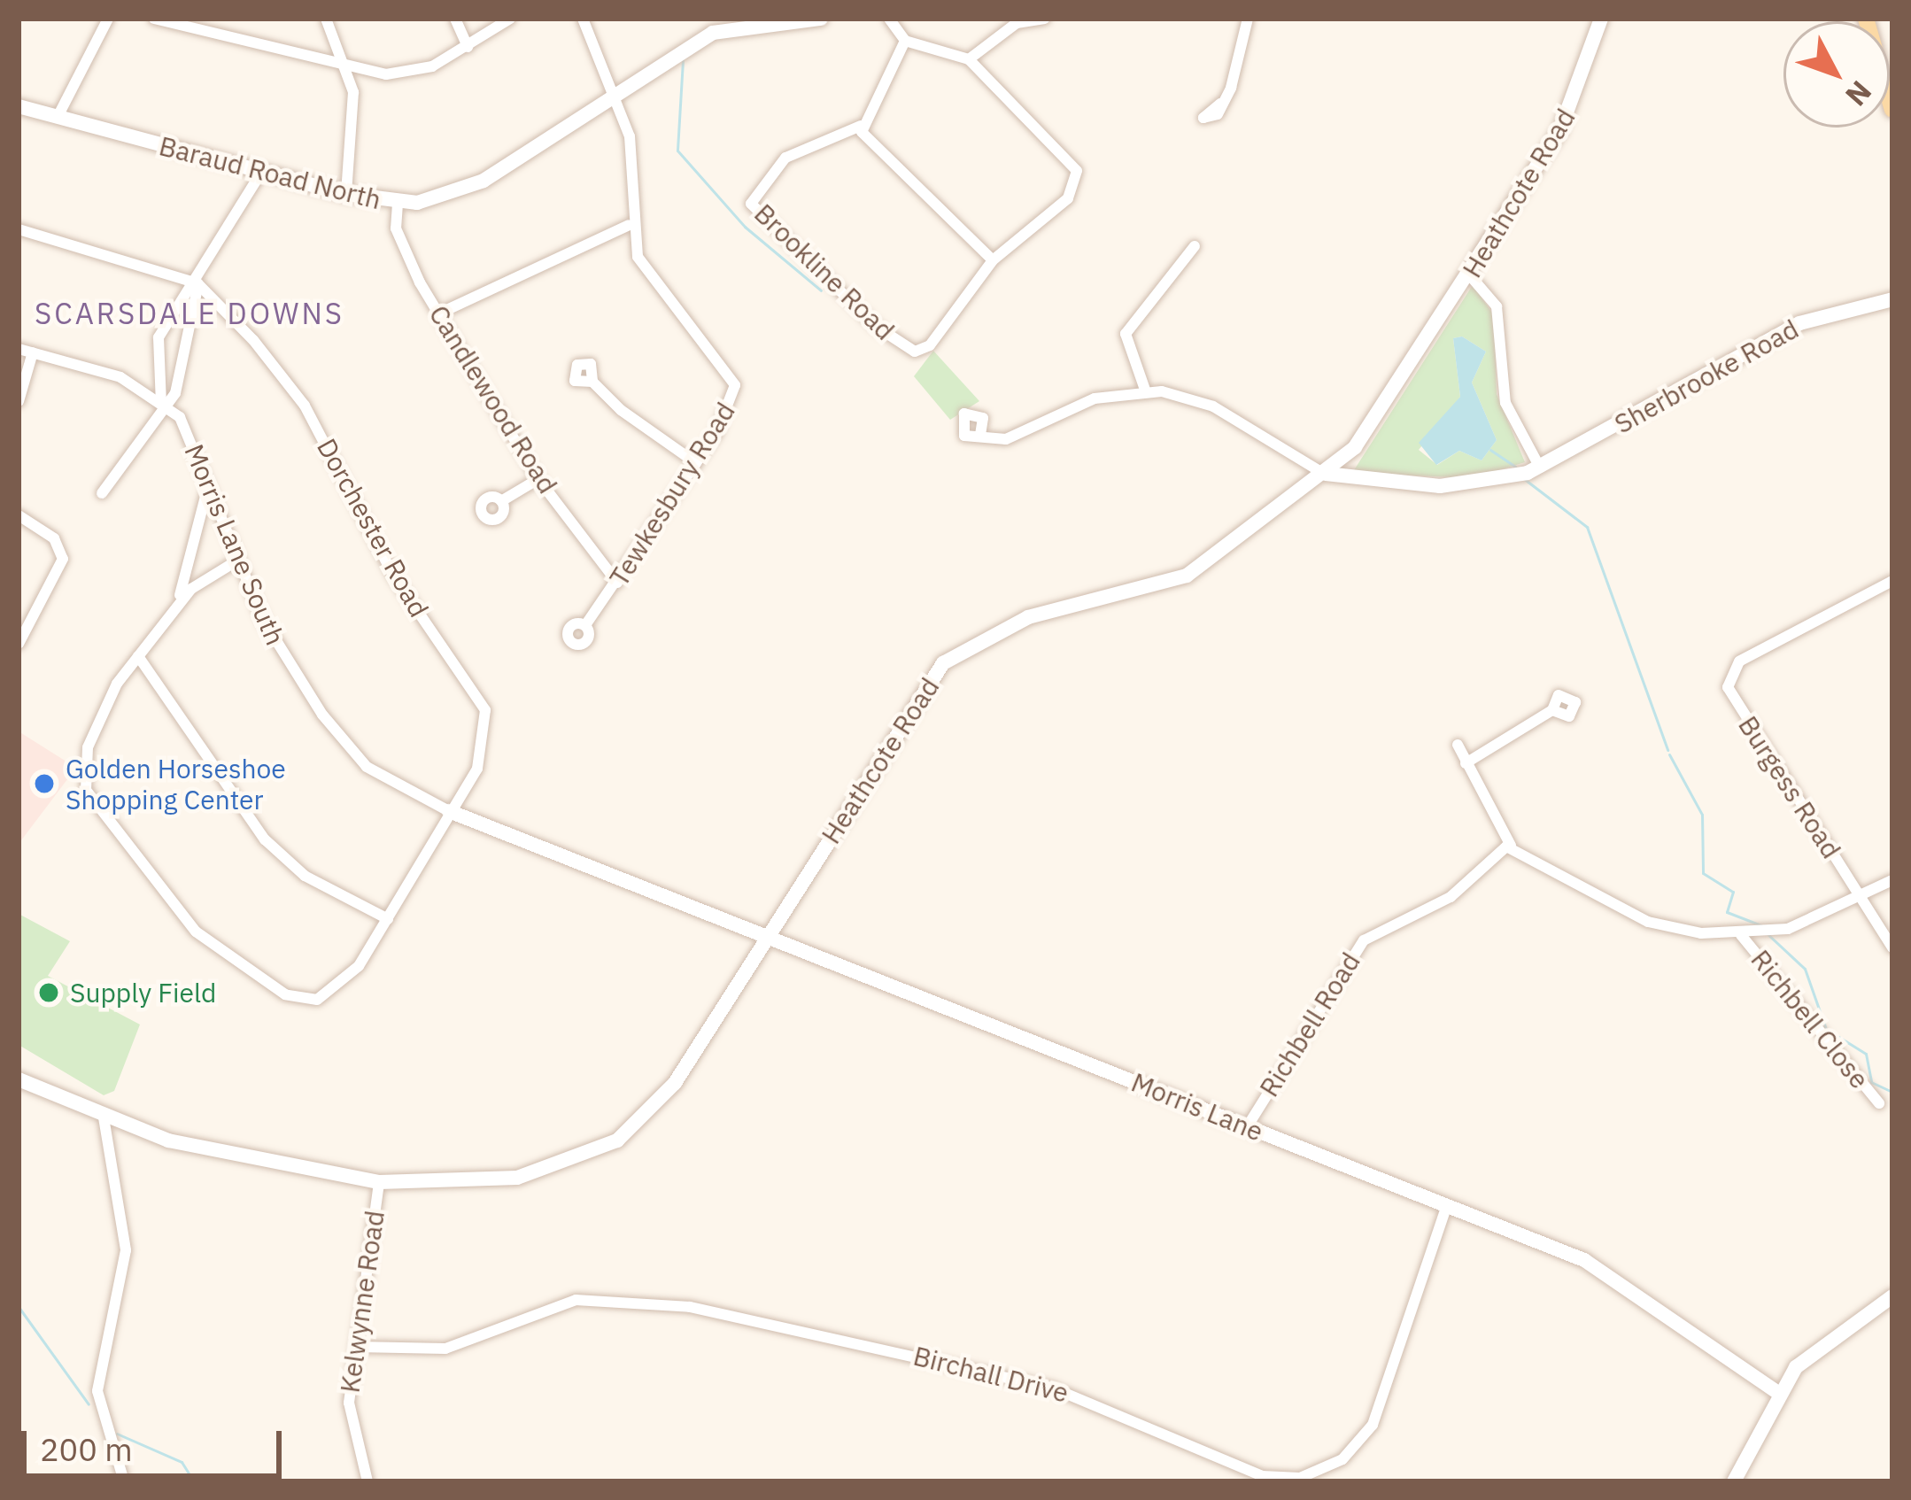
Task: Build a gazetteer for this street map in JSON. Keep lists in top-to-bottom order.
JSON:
{
  "streets": {
    "street": [
      "Baraud Road North",
      "Heathcote Road",
      "Brookline Road",
      "Sherbrooke Road",
      "Candlewood Road",
      "Tewkesbury Road",
      "Dorchester Road",
      "Morris Lane South",
      "Burgess Road",
      "Richbell Close",
      "Richbell Road",
      "Morris Lane",
      "Kelwynne Road",
      "Birchall Drive"
    ]
  },
  "crossings": [
    ["Baraud Road North", "Candlewood Road"],
    ["Baraud Road North", "Tewkesbury Road"],
    ["Heathcote Road", "Sherbrooke Road"],
    ["Heathcote Road", "Morris Lane"],
    ["Heathcote Road", "Kelwynne Road"],
    ["Candlewood Road", "Tewkesbury Road"],
    ["Dorchester Road", "Morris Lane South"],
    ["Morris Lane South", "Morris Lane"],
    ["Richbell Road", "Morris Lane"],
    ["Morris Lane", "Birchall Drive"],
    ["Kelwynne Road", "Birchall Drive"]
  ],
  "districts": ["SCARSDALE DOWNS"],
  "places": ["Golden Horseshoe Shopping Center", "Supply Field"],
  "scale_bar": "200 m",
  "north": "bottom right"
}
